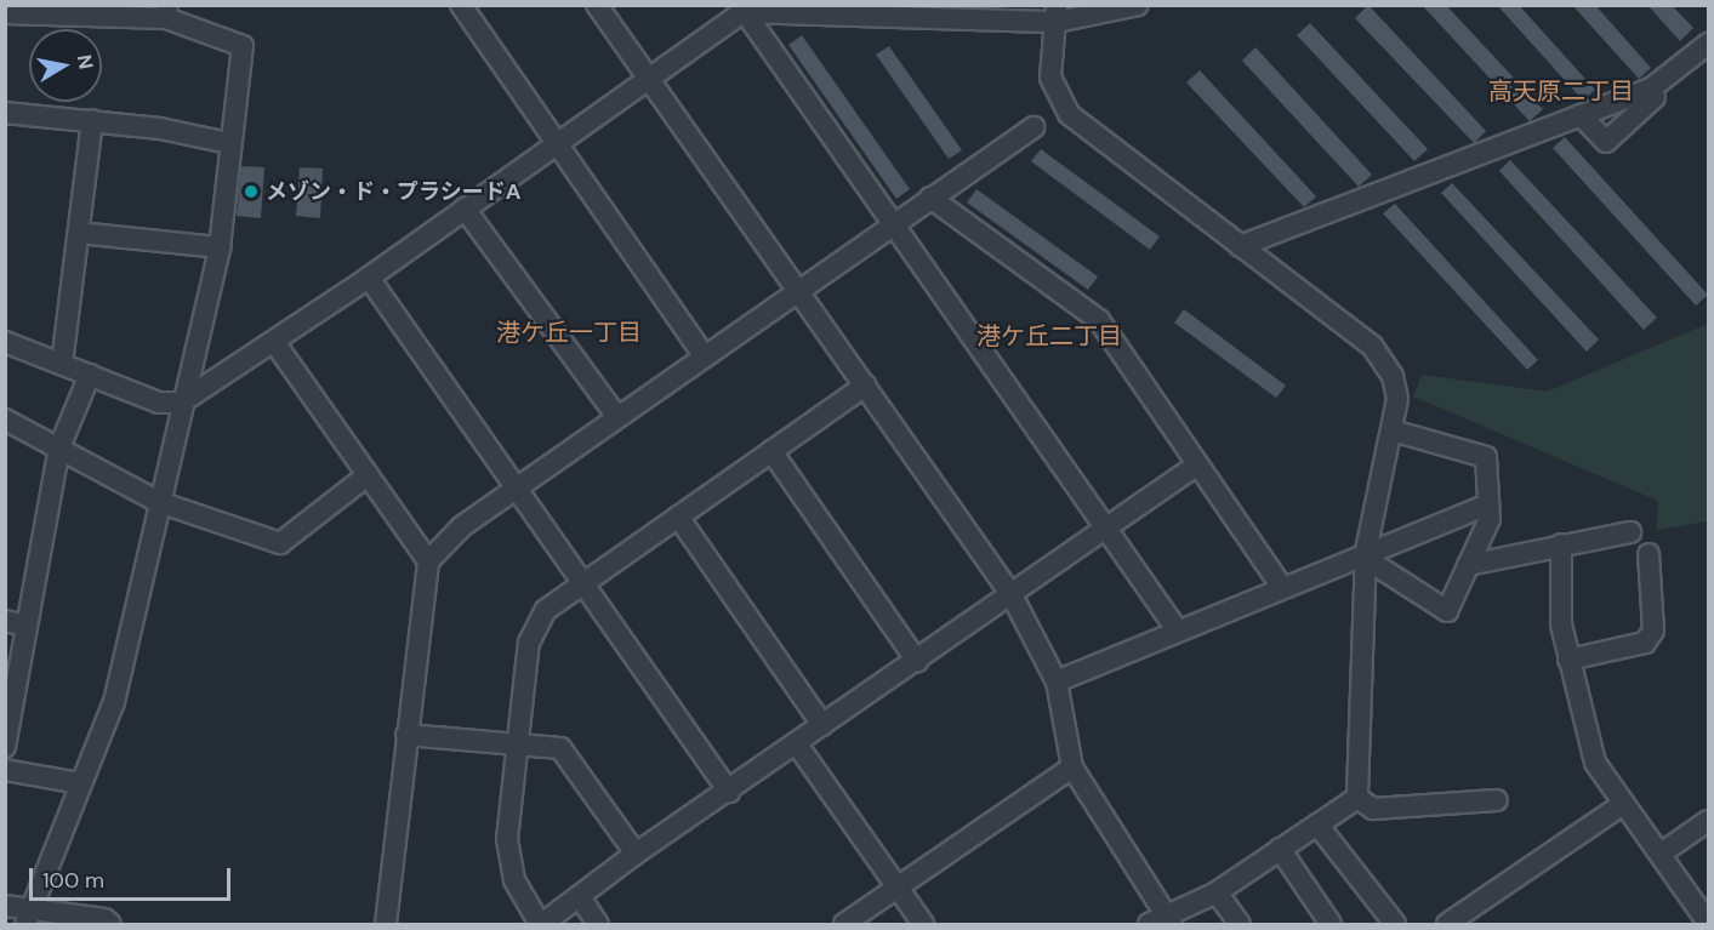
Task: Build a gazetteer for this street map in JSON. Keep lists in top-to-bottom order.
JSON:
{
  "districts": ["高天原二丁目", "港ケ丘一丁目", "港ケ丘二丁目"],
  "places": ["メゾン・ド・プラシードA"],
  "scale_bar": "100 m",
  "north": "right"
}
